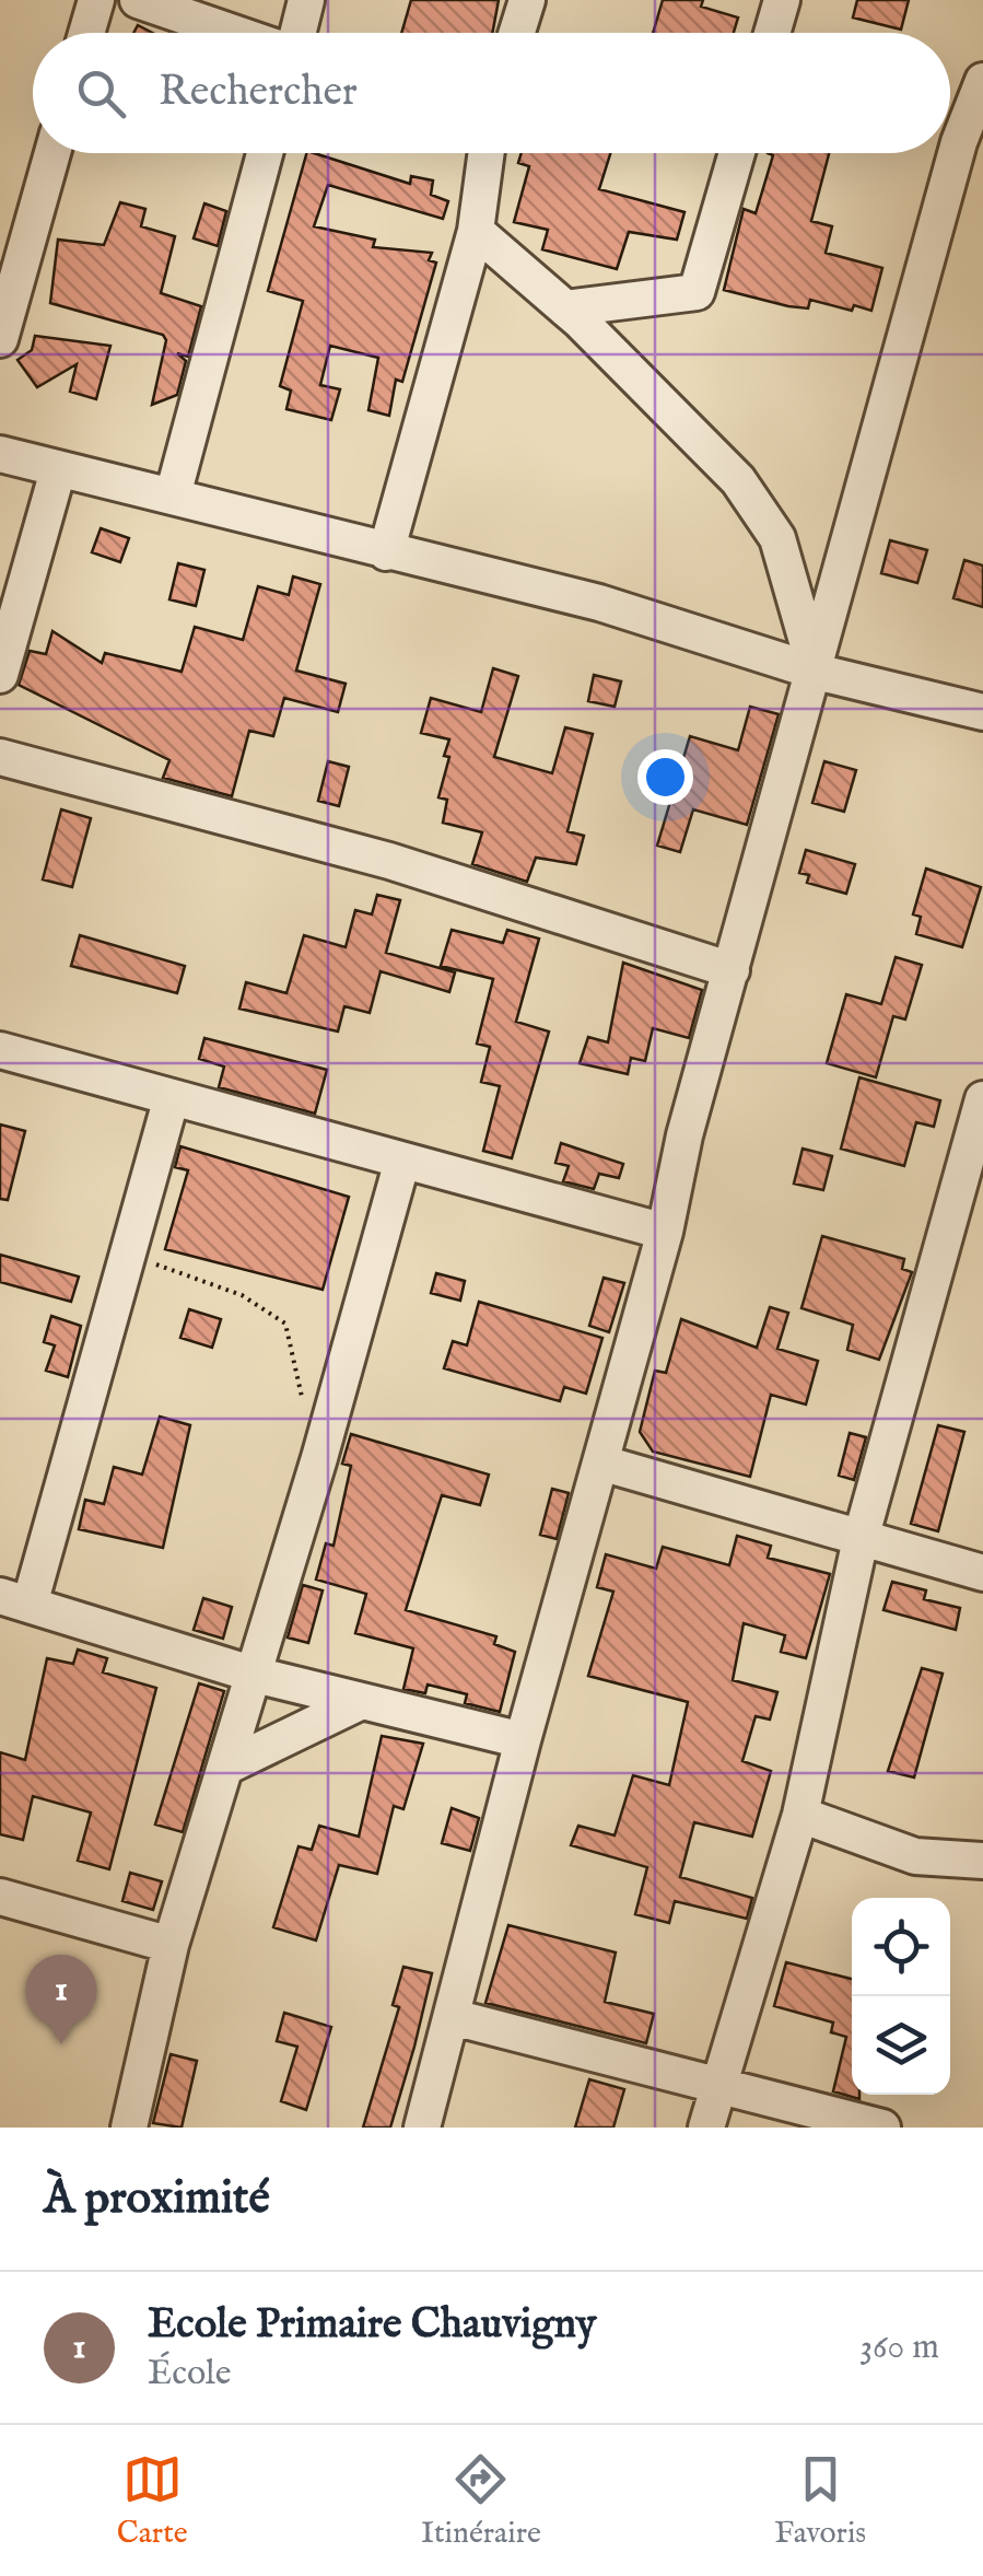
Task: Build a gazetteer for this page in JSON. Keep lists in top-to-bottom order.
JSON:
{
  "page": {
    "search": "Rechercher",
    "pins": "1",
    "heading": "À proximité",
    "list": [
      {
        "mark": "1",
        "name": "Ecole Primaire Chauvigny",
        "note": "École",
        "value": "360 m"
      }
    ],
    "nav": ["Carte", "Itinéraire", "Favoris"]
  }
}
